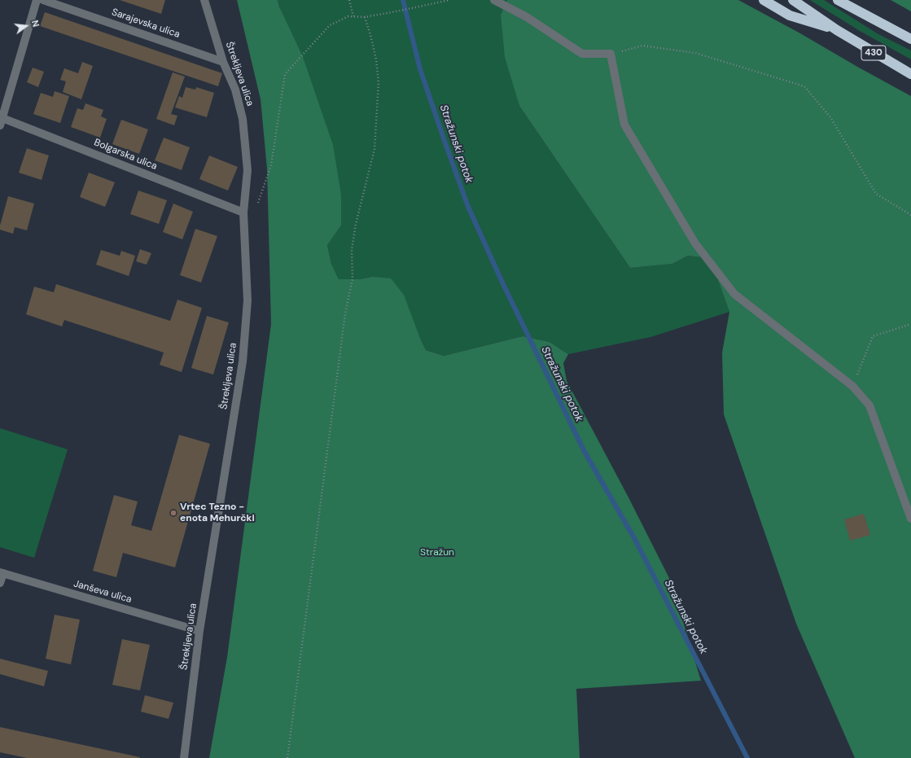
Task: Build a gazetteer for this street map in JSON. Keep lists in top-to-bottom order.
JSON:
{
  "streets": {
    "highway": ["430"],
    "street": [
      "Sarajevska ulica",
      "Štrekljeva ulica",
      "Bolgarska ulica",
      "Janševa ulica"
    ]
  },
  "crossings": [
    ["Sarajevska ulica", "Štrekljeva ulica"],
    ["Štrekljeva ulica", "Bolgarska ulica"],
    ["Štrekljeva ulica", "Janševa ulica"]
  ],
  "water": ["Stražunski potok"],
  "parks": ["Stražun"],
  "places": ["Vrtec Tezno - enota Mehurčki"],
  "north": "right"
}
